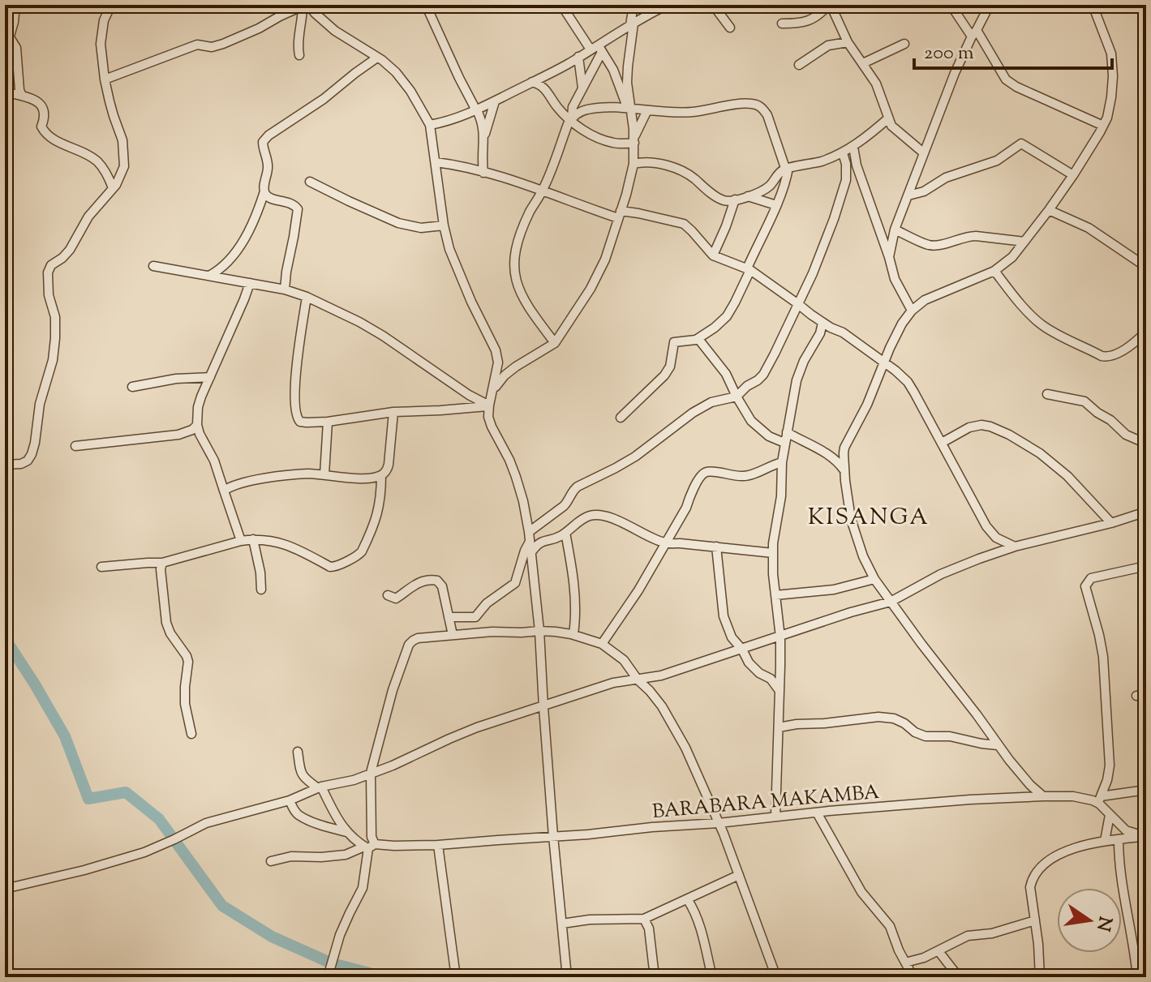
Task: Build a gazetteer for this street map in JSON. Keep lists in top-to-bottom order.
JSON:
{
  "streets": {
    "street": ["BARABARA MAKAMBA"]
  },
  "districts": ["KISANGA"],
  "scale_bar": "200 m",
  "north": "right"
}
